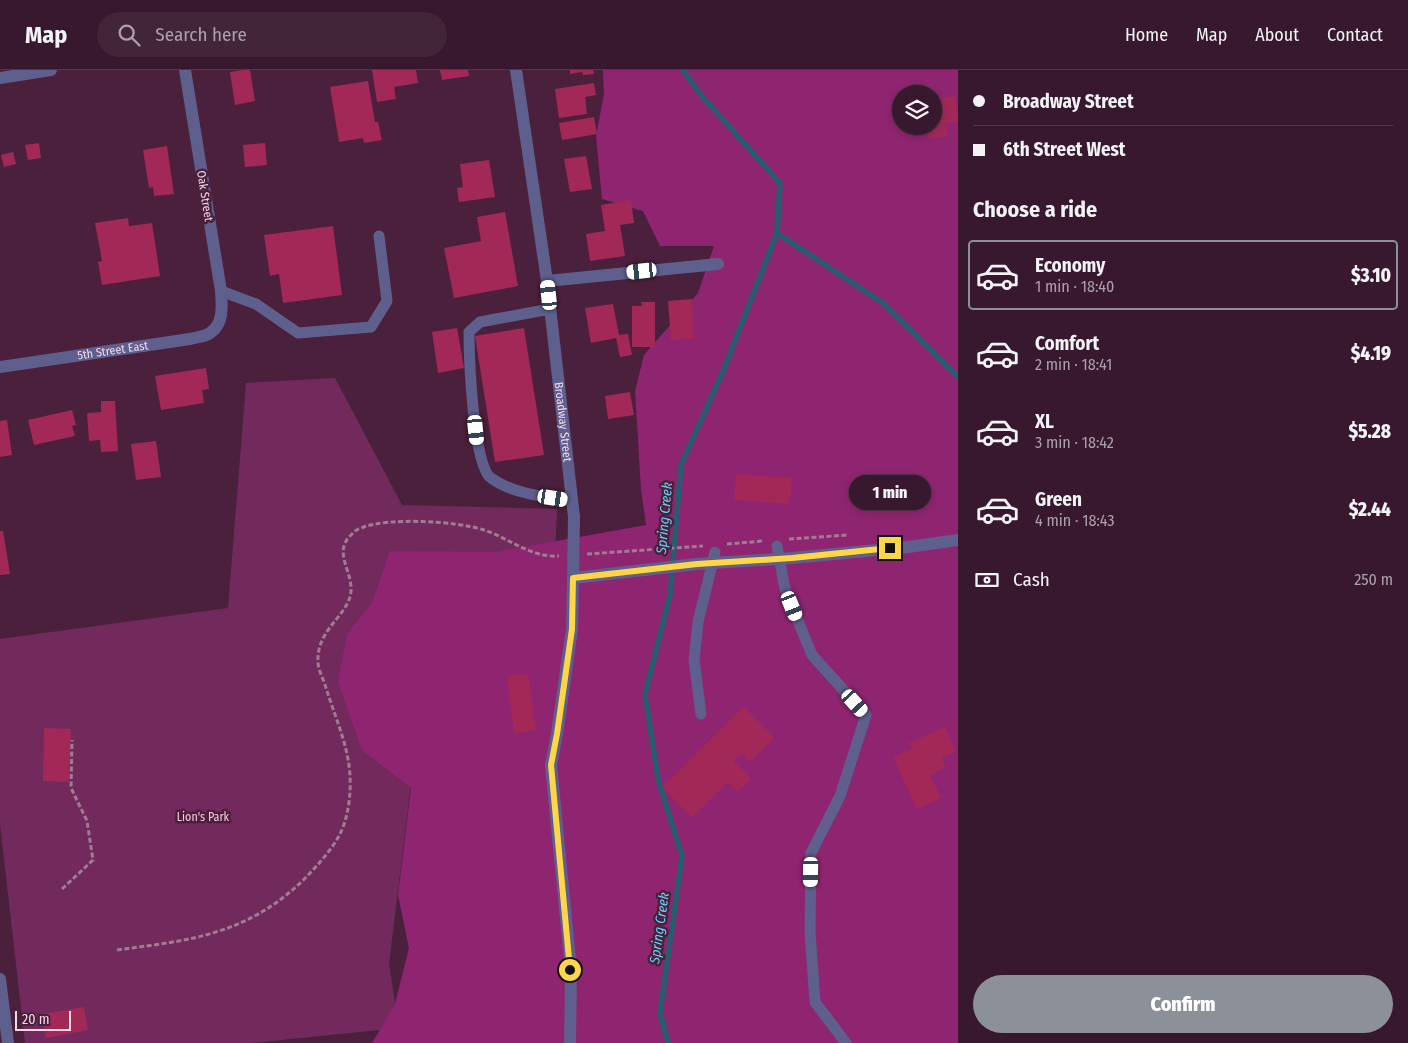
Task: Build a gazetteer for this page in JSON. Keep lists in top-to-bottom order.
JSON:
{
  "streets": {
    "street": ["Oak Street", "5th Street East", "Broadway Street"]
  },
  "crossings": [
    ["Oak Street", "5th Street East"]
  ],
  "water": ["Spring Creek"],
  "parks": ["Lion's Park"],
  "scale_bar": "20 m",
  "page": {
    "header": "Map",
    "search": "Search here",
    "nav": [
      "Home",
      "Map",
      "About",
      "Contact"
    ],
    "banner": ["Broadway Street", "6th Street West"],
    "heading": "Choose a ride",
    "list": [
      {
        "name": "Economy",
        "note": "1 min · 18:40",
        "value": "$3.10"
      },
      {
        "name": "Comfort",
        "note": "2 min · 18:41",
        "value": "$4.19"
      },
      {
        "name": "XL",
        "note": "3 min · 18:42",
        "value": "$5.28"
      },
      {
        "name": "Green",
        "note": "4 min · 18:43",
        "value": "$2.44"
      }
    ],
    "bubble": "1 min",
    "pay": ["Cash", "250 m"],
    "buttons": "Confirm",
    "scale": "20 m"
  }
}
